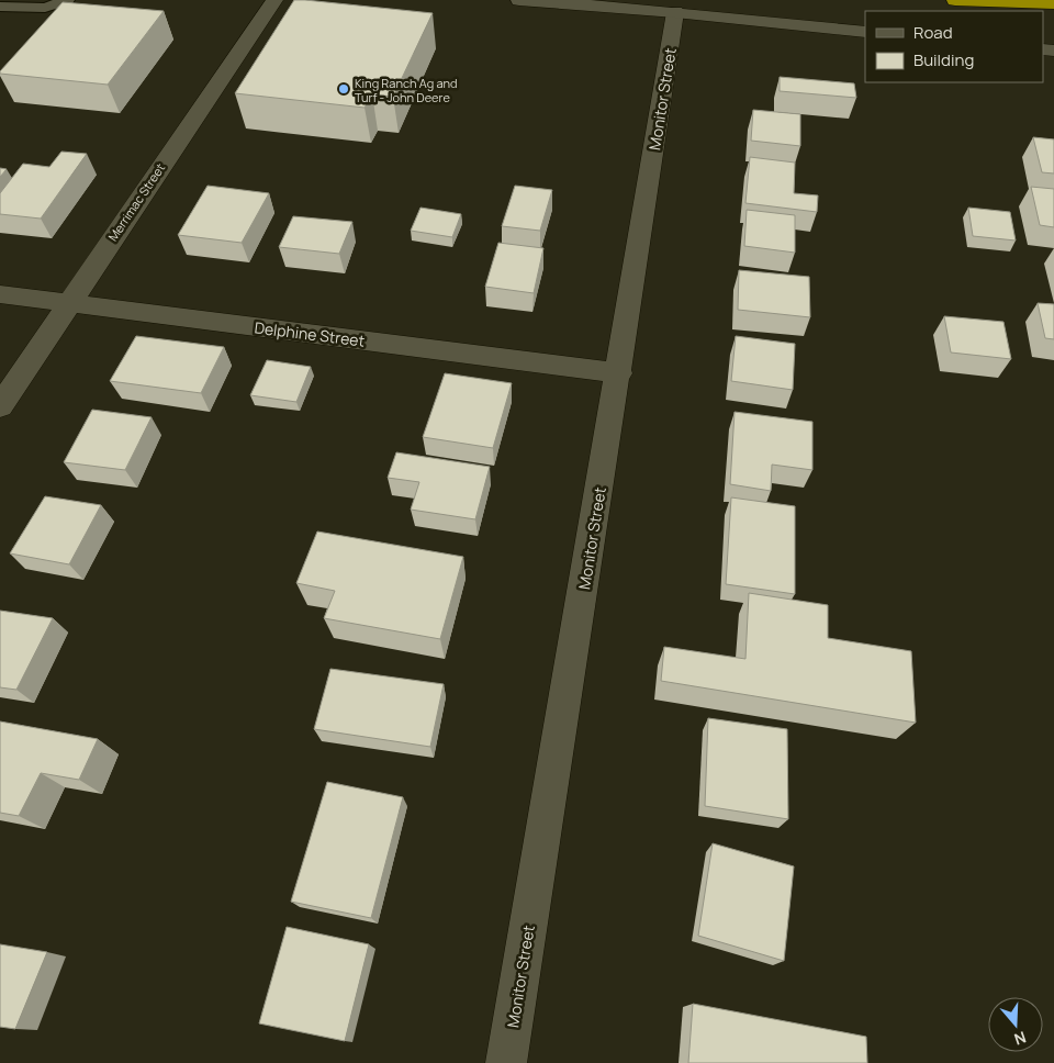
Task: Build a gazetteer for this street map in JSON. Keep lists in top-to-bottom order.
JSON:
{
  "streets": {
    "street": ["Monitor Street", "Merrimac Street", "Delphine Street"]
  },
  "crossings": [
    ["Monitor Street", "Delphine Street"],
    ["Merrimac Street", "Delphine Street"]
  ],
  "places": ["King Ranch Ag and Turf - John Deere"],
  "legend": ["Road", "Building"],
  "north": "bottom"
}
